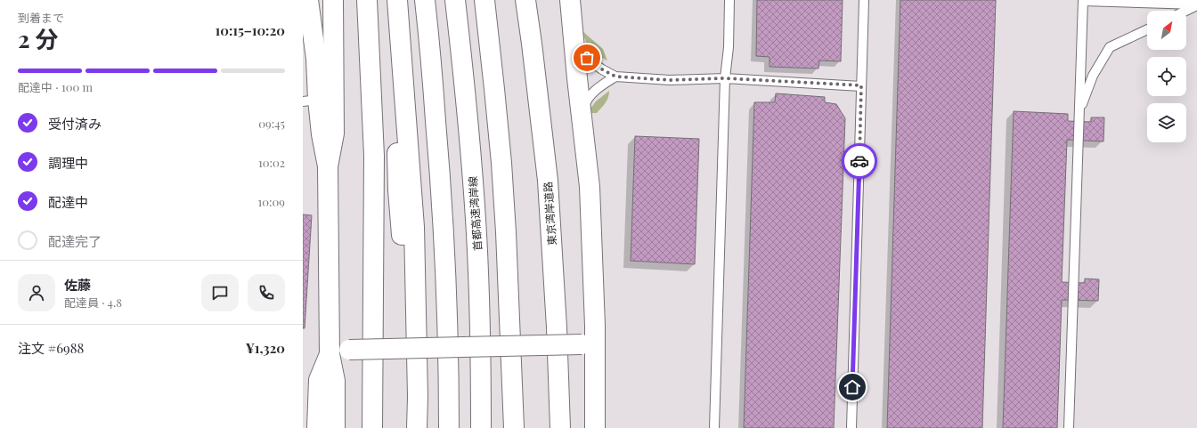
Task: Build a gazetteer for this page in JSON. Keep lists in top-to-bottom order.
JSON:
{
  "streets": {
    "main road": ["首都高速湾岸線", "東京湾岸道路"]
  },
  "north": "top right",
  "page": {
    "heading": ["2 分", "到着まで", "10:15–10:20"],
    "panel": [
      "佐藤",
      "配達員 · 4.8",
      "注文 #6988",
      "¥1,320"
    ],
    "bar": "配達中 · 100 m",
    "list": [
      ["受付済み", "09:45"],
      ["調理中", "10:02"],
      ["配達中", "10:09"],
      "配達完了"
    ]
  }
}
